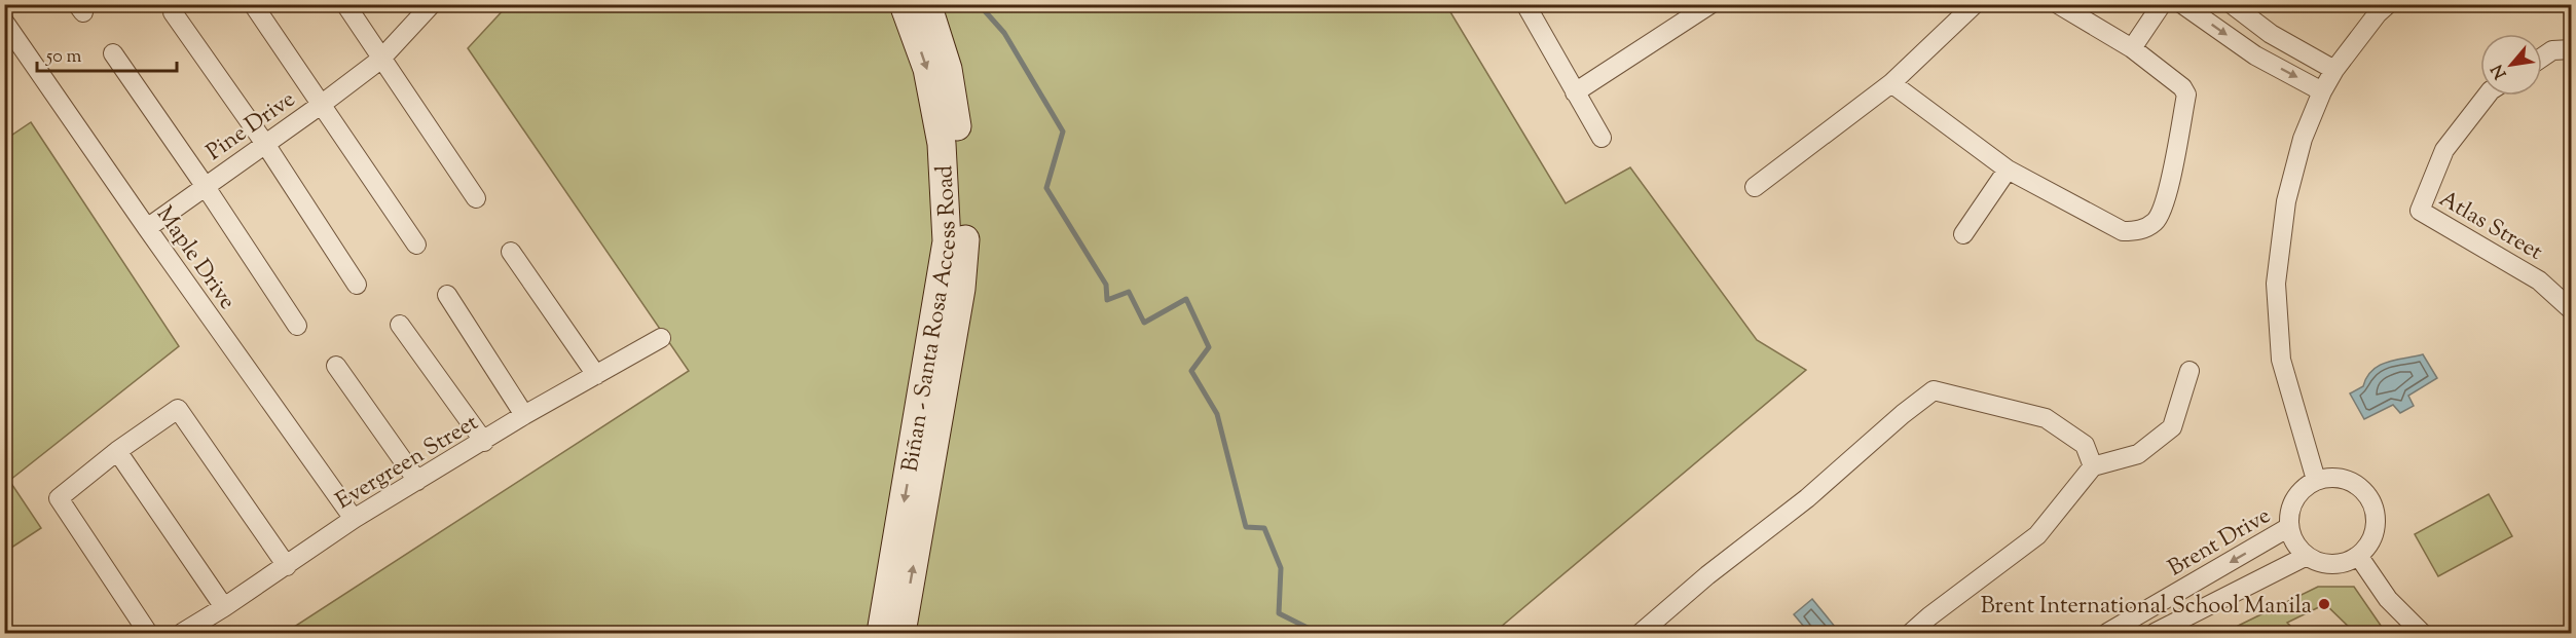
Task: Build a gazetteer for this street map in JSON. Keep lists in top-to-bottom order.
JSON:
{
  "streets": {
    "main road": ["Biñan - Santa Rosa Access Road"],
    "street": [
      "Pine Drive",
      "Atlas Street",
      "Maple Drive",
      "Evergreen Street",
      "Brent Drive"
    ]
  },
  "crossings": [
    ["Pine Drive", "Maple Drive"],
    ["Maple Drive", "Evergreen Street"]
  ],
  "places": ["Brent International School Manila"],
  "scale_bar": "50 m",
  "north": "bottom left"
}
